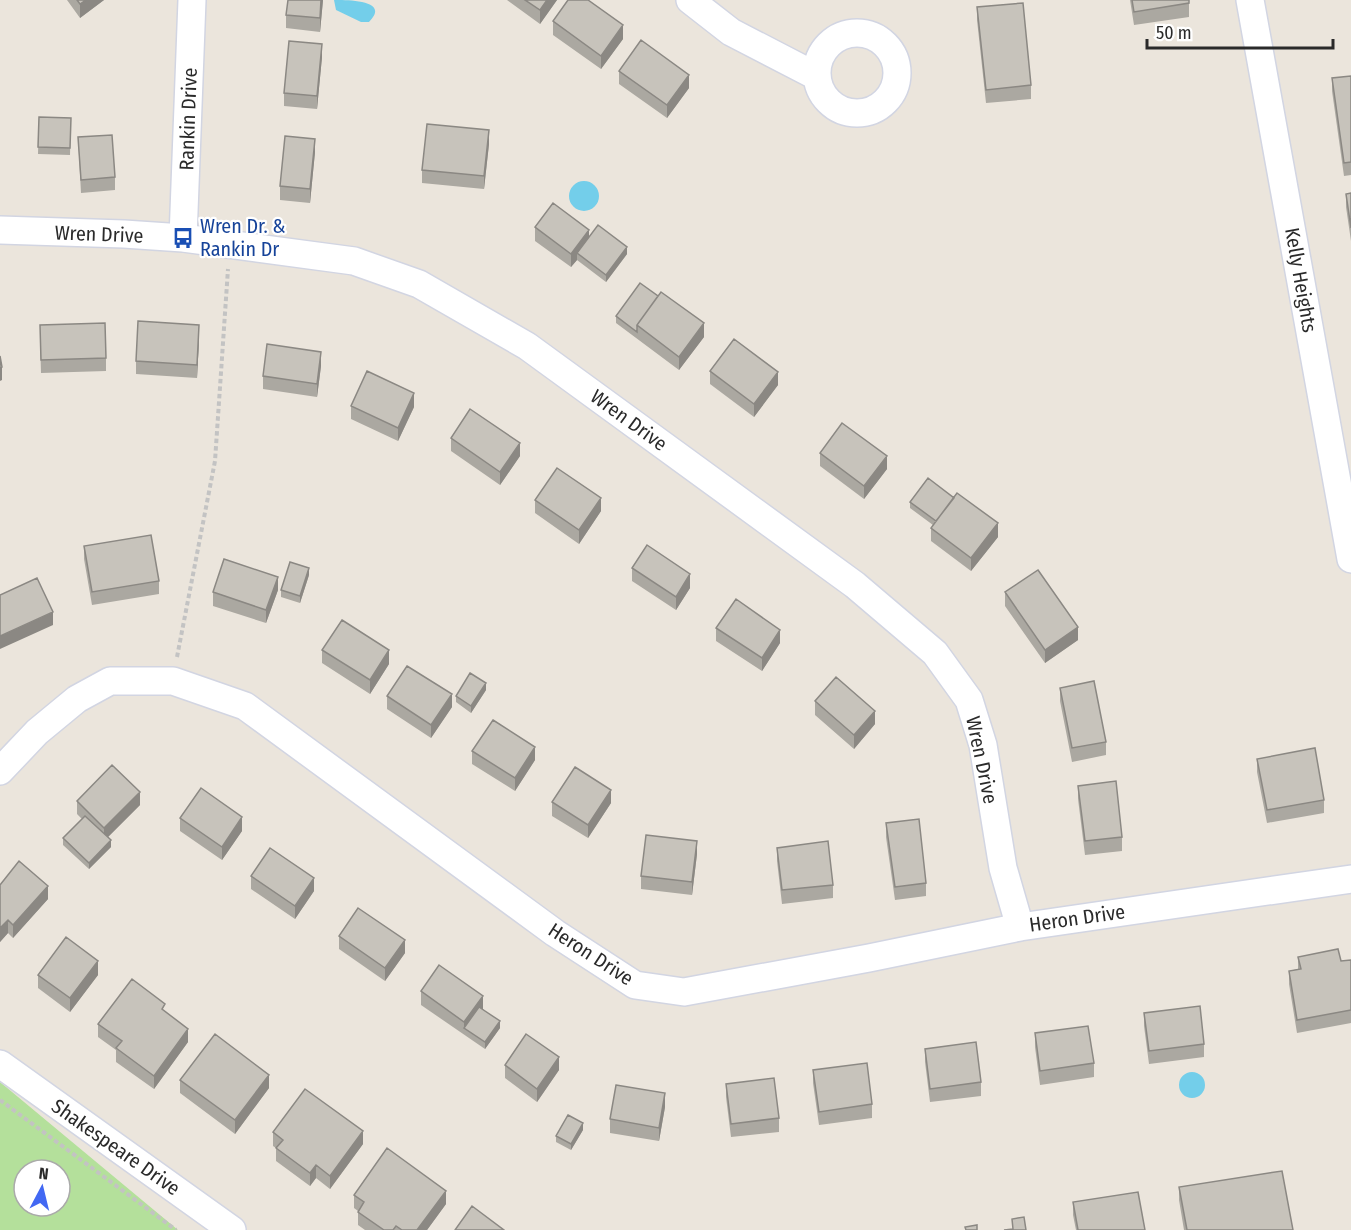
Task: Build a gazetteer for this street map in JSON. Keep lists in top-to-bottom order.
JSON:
{
  "streets": {
    "street": [
      "Rankin Drive",
      "Wren Drive",
      "Kelly Heights",
      "Heron Drive",
      "Shakespeare Drive"
    ]
  },
  "crossings": [
    ["Rankin Drive", "Wren Drive"],
    ["Wren Drive", "Heron Drive"]
  ],
  "places": {
    "bus stop": ["Wren Dr. & Rankin Dr"]
  },
  "scale_bar": "50 m",
  "north": "top"
}
